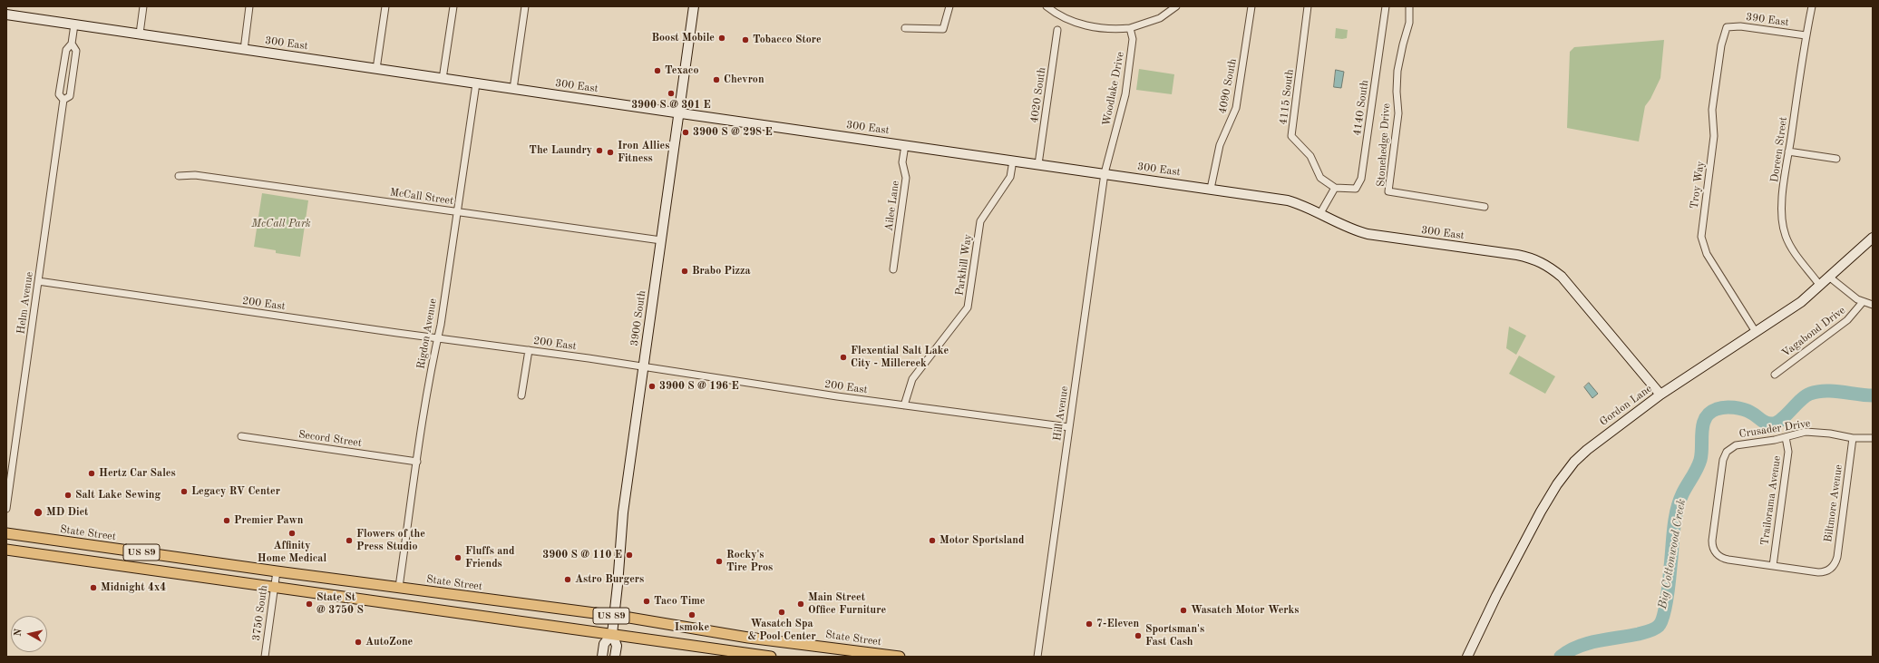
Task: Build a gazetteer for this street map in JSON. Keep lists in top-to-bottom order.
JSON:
{
  "streets": {
    "main road": ["State Street", "US 89"],
    "street": [
      "390 East",
      "300 East",
      "4090 South",
      "Woodlake Drive",
      "4020 South",
      "4115 South",
      "4140 South",
      "Stonehedge Drive",
      "Doreen Street",
      "Troy Way",
      "McCall Street",
      "Ailee Lane",
      "Parkhill Way",
      "Helm Avenue",
      "200 East",
      "3900 South",
      "Vagabond Drive",
      "Rigdon Avenue",
      "Gordon Lane",
      "Hill Avenue",
      "Crusader Drive",
      "Secord Street",
      "Trailorama Avenue",
      "Biltmore Avenue",
      "3750 South"
    ]
  },
  "crossings": [
    ["390 East", "Doreen Street"],
    ["390 East", "Troy Way"],
    ["300 East", "4090 South"],
    ["300 East", "Woodlake Drive"],
    ["300 East", "4020 South"],
    ["300 East", "Ailee Lane"],
    ["300 East", "Parkhill Way"],
    ["300 East", "Helm Avenue"],
    ["300 East", "3900 South"],
    ["300 East", "Rigdon Avenue"],
    ["300 East", "Gordon Lane"],
    ["300 East", "Hill Avenue"],
    ["Woodlake Drive", "Hill Avenue"],
    ["4115 South", "4140 South"],
    ["Doreen Street", "Gordon Lane"],
    ["Troy Way", "Gordon Lane"],
    ["McCall Street", "3900 South"],
    ["McCall Street", "Rigdon Avenue"],
    ["Parkhill Way", "200 East"],
    ["Helm Avenue", "200 East"],
    ["200 East", "3900 South"],
    ["200 East", "Rigdon Avenue"],
    ["200 East", "Hill Avenue"],
    ["3900 South", "State Street"],
    ["3900 South", "US 89"],
    ["Rigdon Avenue", "Secord Street"],
    ["Rigdon Avenue", "State Street"],
    ["Crusader Drive", "Trailorama Avenue"],
    ["Crusader Drive", "Biltmore Avenue"],
    ["Trailorama Avenue", "Biltmore Avenue"],
    ["State Street", "3750 South"],
    ["US 89", "3750 South"]
  ],
  "water": ["Big Cottonwood Creek"],
  "parks": ["McCall Park"],
  "places": [
    "Boost Mobile",
    "Tobacco Store",
    "Texaco",
    "Chevron",
    "3900 S @ 301 E",
    "3900 S @ 298 E",
    "The Laundry",
    "Iron Allies Fitness",
    "Brabo Pizza",
    "Flexential Salt Lake City - Millcreek",
    "3900 S @ 196 E",
    "Hertz Car Sales",
    "Legacy RV Center",
    "Salt Lake Sewing",
    "MD Diet",
    "Premier Pawn",
    "Affinity Home Medical",
    "Flowers of the Press Studio",
    "Motor Sportsland",
    "3900 S @ 110 E",
    "Fluffs and Friends",
    "Rocky's Tire Pros",
    "Astro Burgers",
    "Midnight 4x4",
    "Taco Time",
    "State St @ 3750 S",
    "Main Street Office Furniture",
    "Wasatch Motor Werks",
    "Wasatch Spa & Pool Center",
    "Ismoke",
    "7-Eleven",
    "Sportsman's Fast Cash",
    "AutoZone"
  ],
  "north": "left"
}
